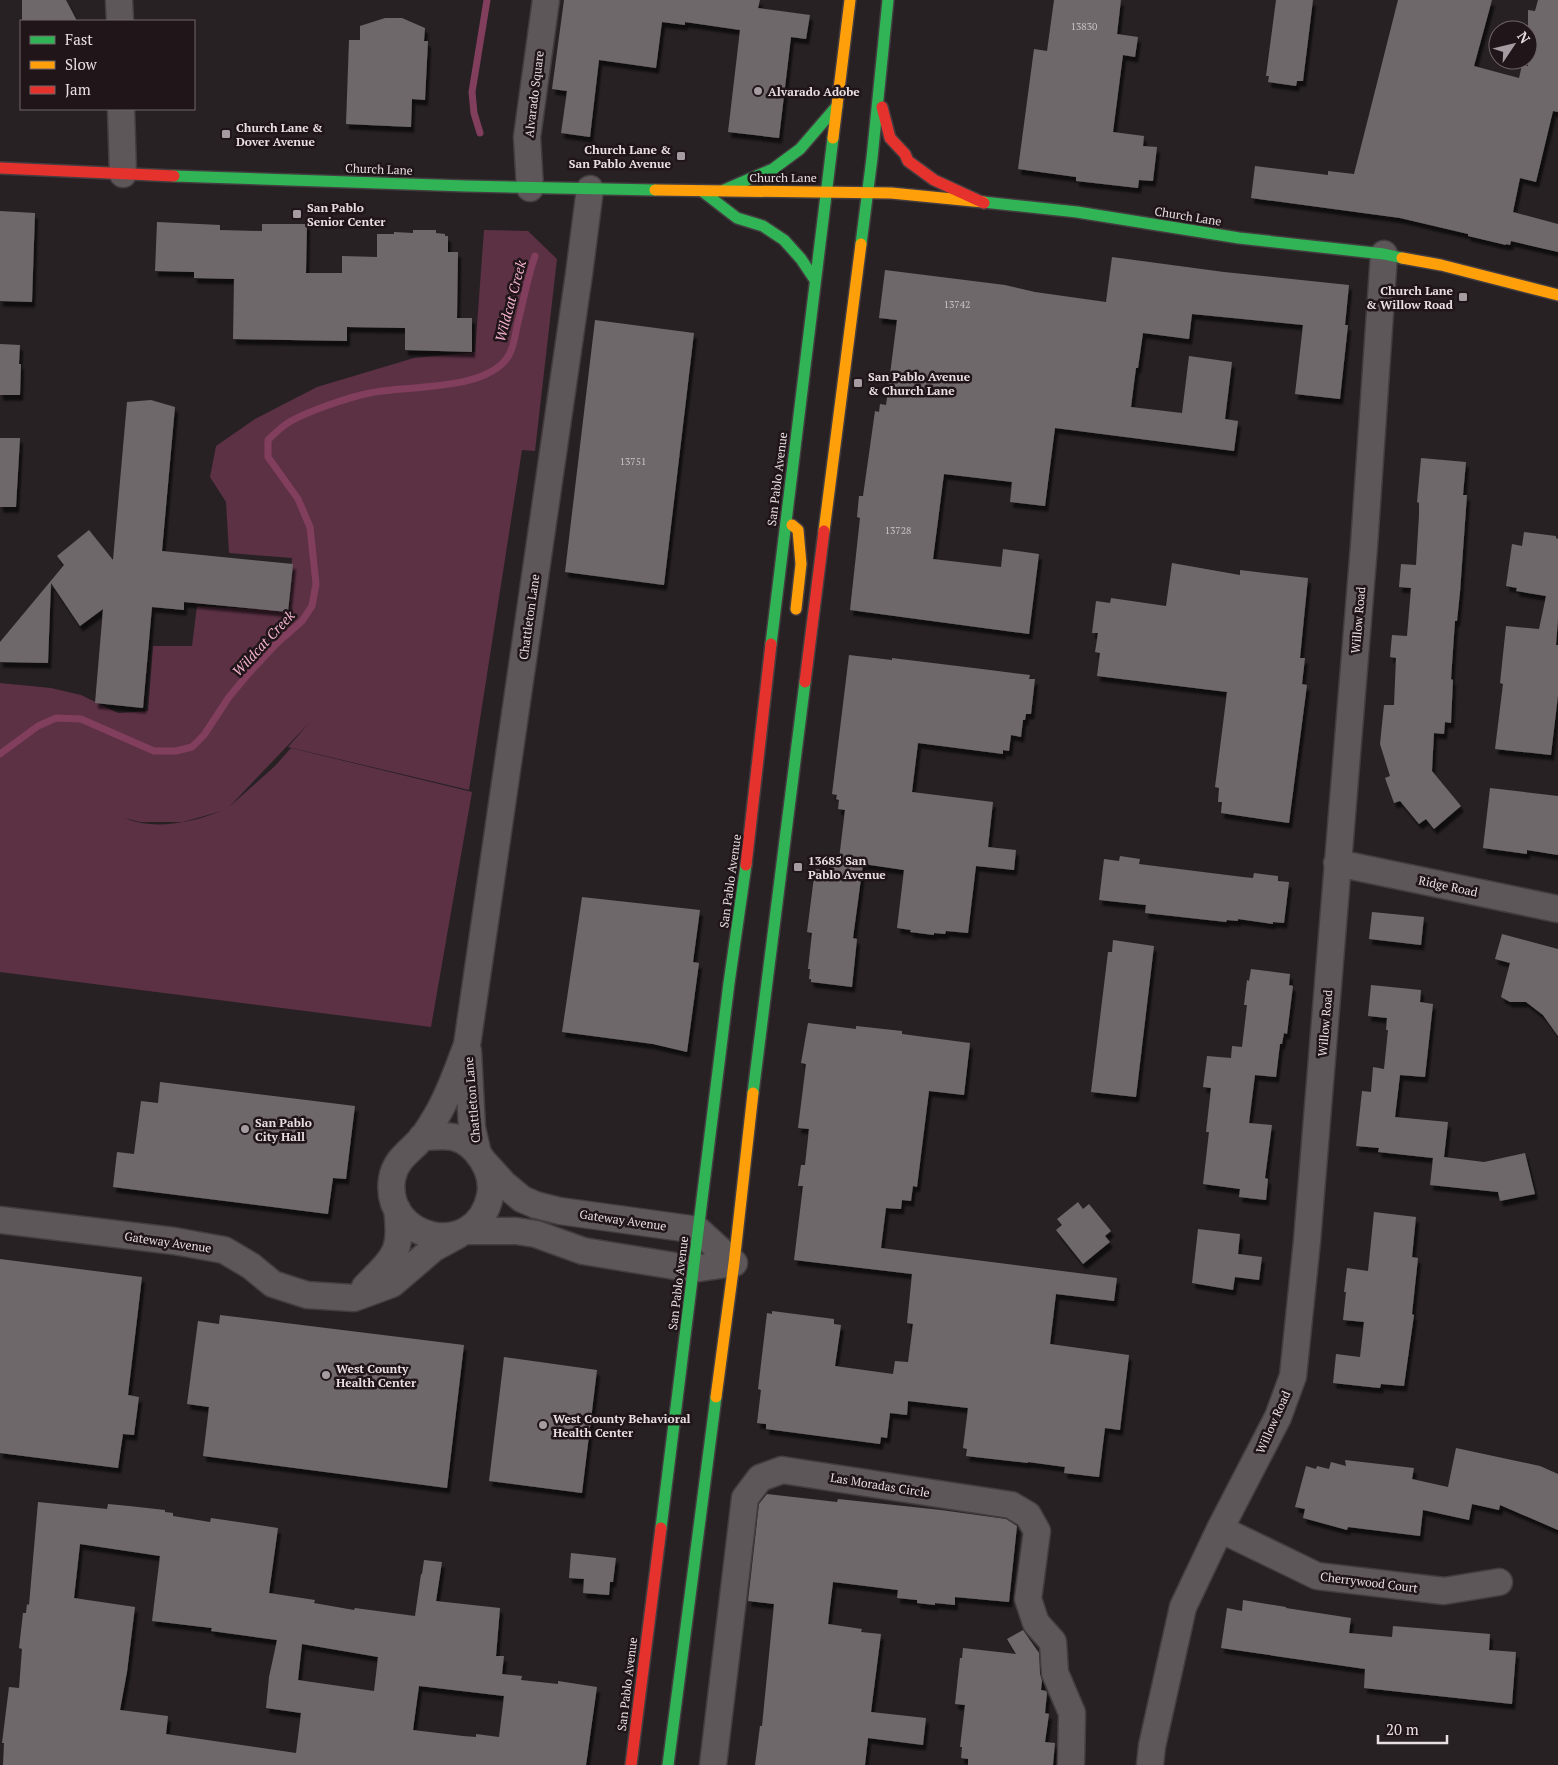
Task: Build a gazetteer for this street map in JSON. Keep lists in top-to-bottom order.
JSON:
{
  "streets": {
    "main road": ["Church Lane", "San Pablo Avenue"],
    "street": [
      "Alvarado Square",
      "Chattleton Lane",
      "Willow Road",
      "Ridge Road",
      "Gateway Avenue",
      "Las Moradas Circle",
      "Cherrywood Court"
    ]
  },
  "crossings": [
    ["Alvarado Square", "Church Lane"],
    ["Church Lane", "San Pablo Avenue"],
    ["Church Lane", "Chattleton Lane"],
    ["Church Lane", "Willow Road"],
    ["San Pablo Avenue", "Gateway Avenue"],
    ["Chattleton Lane", "Gateway Avenue"],
    ["Willow Road", "Ridge Road"],
    ["Willow Road", "Cherrywood Court"]
  ],
  "water": ["Wildcat Creek"],
  "places": {
    "other": [
      "Alvarado Adobe",
      "San Pablo City Hall",
      "West County Health Center",
      "West County Behavioral Health Center"
    ],
    "transit": [
      "Church Lane & Dover Avenue",
      "Church Lane & San Pablo Avenue",
      "San Pablo Senior Center",
      "Church Lane & Willow Road",
      "San Pablo Avenue & Church Lane",
      "13685 San Pablo Avenue"
    ]
  },
  "house_numbers": [
    "13830",
    "13742",
    "13751",
    "13728"
  ],
  "legend": ["Fast", "Slow", "Jam"],
  "scale_bar": "20 m",
  "north": "top right"
}
